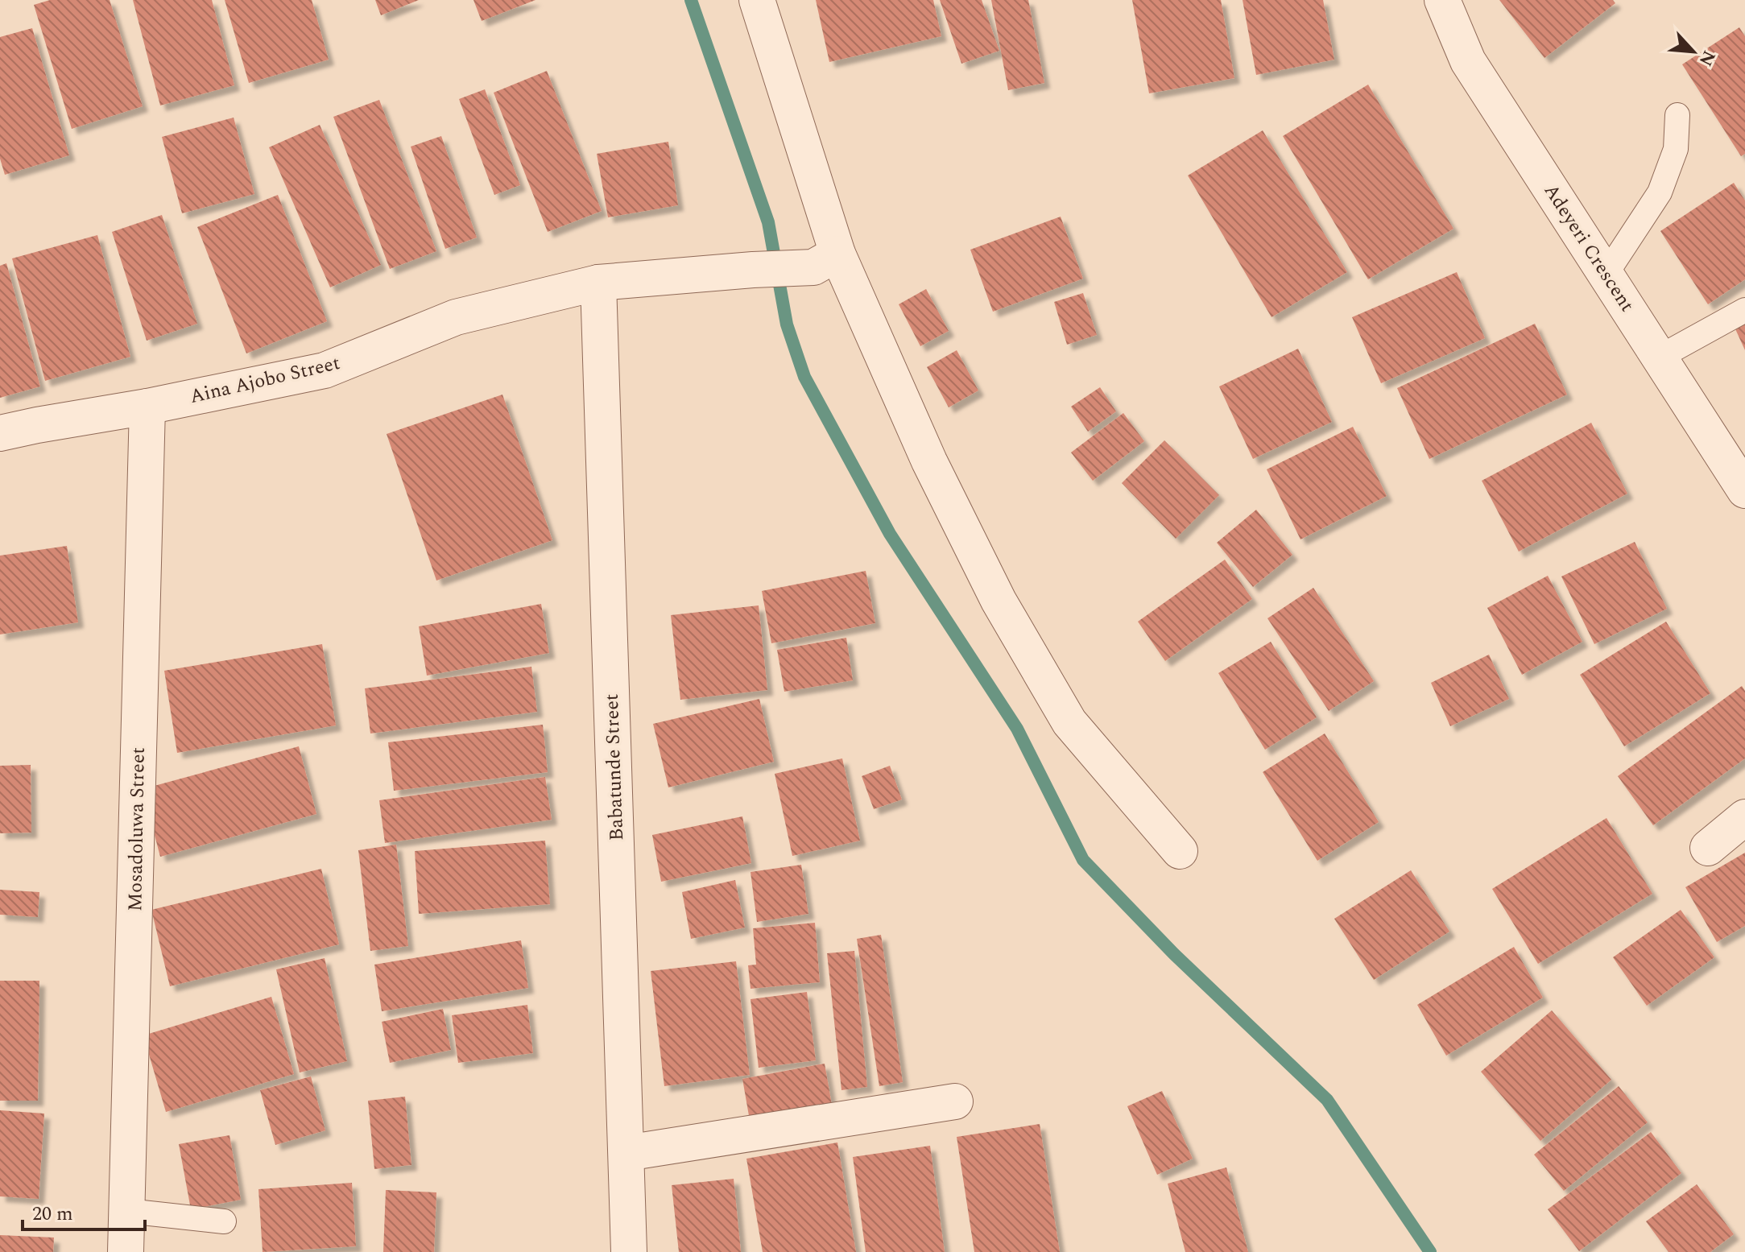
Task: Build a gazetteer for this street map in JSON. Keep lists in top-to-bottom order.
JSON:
{
  "streets": {
    "street": [
      "Adeyeri Crescent",
      "Aina Ajobo Street",
      "Babatunde Street",
      "Mosadoluwa Street"
    ]
  },
  "crossings": [
    ["Aina Ajobo Street", "Babatunde Street"],
    ["Aina Ajobo Street", "Mosadoluwa Street"]
  ],
  "scale_bar": "20 m",
  "north": "bottom right"
}
